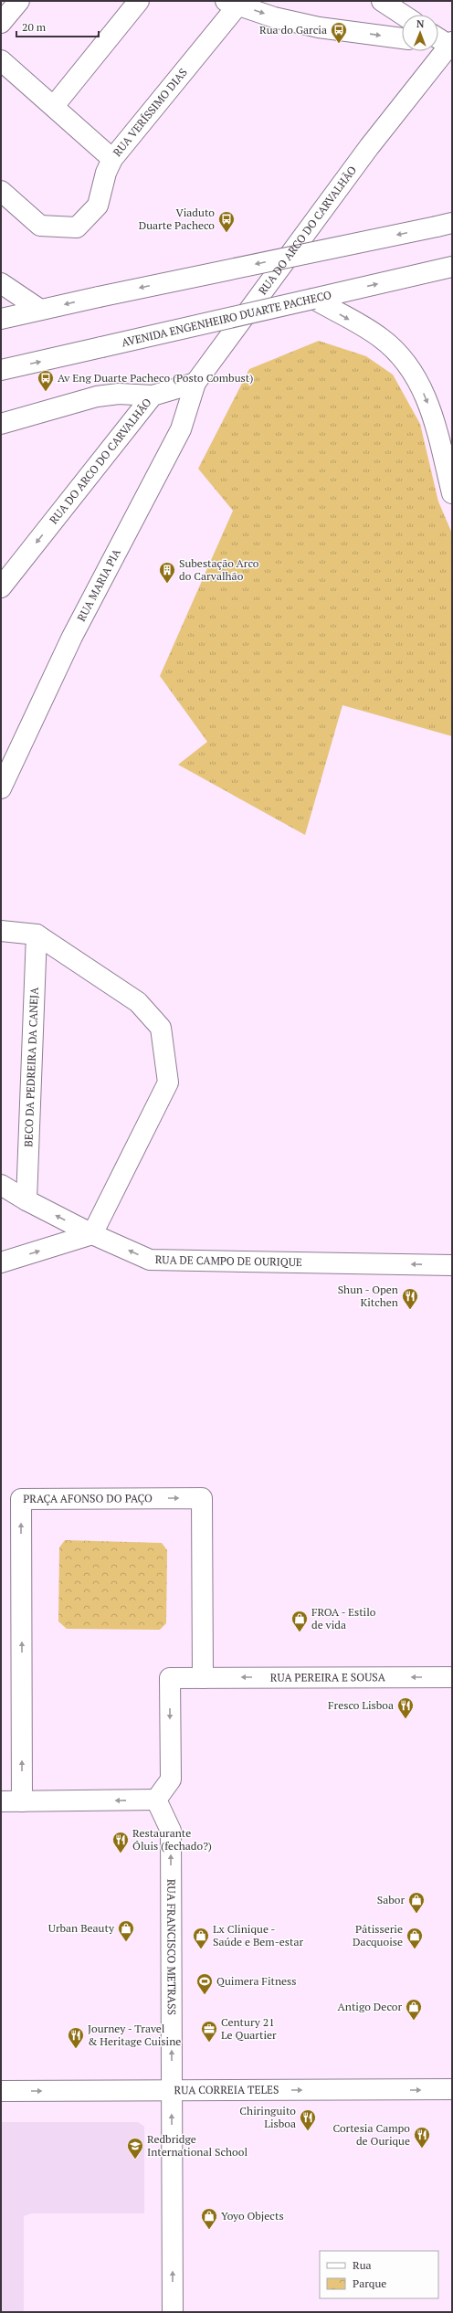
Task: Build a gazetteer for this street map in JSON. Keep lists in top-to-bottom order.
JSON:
{
  "streets": {
    "main road": [
      "RUA VERÍSSIMO DIAS",
      "RUA DO ARCO DO CARVALHÃO",
      "AVENIDA ENGENHEIRO DUARTE PACHECO",
      "RUA MARIA PIA",
      "BECO DA PEDREIRA DA CANEJA",
      "RUA DE CAMPO DE OURIQUE",
      "PRAÇA AFONSO DO PAÇO",
      "RUA PEREIRA E SOUSA",
      "RUA FRANCISCO METRASS",
      "RUA CORREIA TELES"
    ]
  },
  "crossings": [
    ["RUA DO ARCO DO CARVALHÃO", "RUA MARIA PIA"],
    ["BECO DA PEDREIRA DA CANEJA", "RUA DE CAMPO DE OURIQUE"],
    ["PRAÇA AFONSO DO PAÇO", "RUA PEREIRA E SOUSA"],
    ["RUA FRANCISCO METRASS", "RUA CORREIA TELES"]
  ],
  "one_way": [
    "RUA DE CAMPO DE OURIQUE",
    "RUA PEREIRA E SOUSA",
    "RUA FRANCISCO METRASS",
    "RUA CORREIA TELES"
  ],
  "places": {
    "bus stop": ["Rua do Garcia", "Viaduto Duarte Pacheco", "Av Eng Duarte Pacheco (Posto Combust)"],
    "building": ["Subestação Arco do Carvalhão"],
    "restaurant": [
      "Shun - Open Kitchen",
      "Fresco Lisboa",
      "Restaurante Óluis (fechado?)",
      "Journey - Travel & Heritage Cuisine",
      "Chiringuito Lisboa",
      "Cortesia Campo de Ourique"
    ],
    "shop": [
      "FROA - Estilo de vida",
      "Sabor",
      "Urban Beauty",
      "Lx Clinique - Saúde e Bem-estar",
      "Pâtisserie Dacquoise",
      "Antigo Decor",
      "Yoyo Objects"
    ],
    "sports": ["Quimera Fitness"],
    "office": ["Century 21 Le Quartier"],
    "school or university": ["Redbridge International School"]
  },
  "legend": ["Rua", "Parque"],
  "scale_bar": "20 m",
  "north": "top"
}
